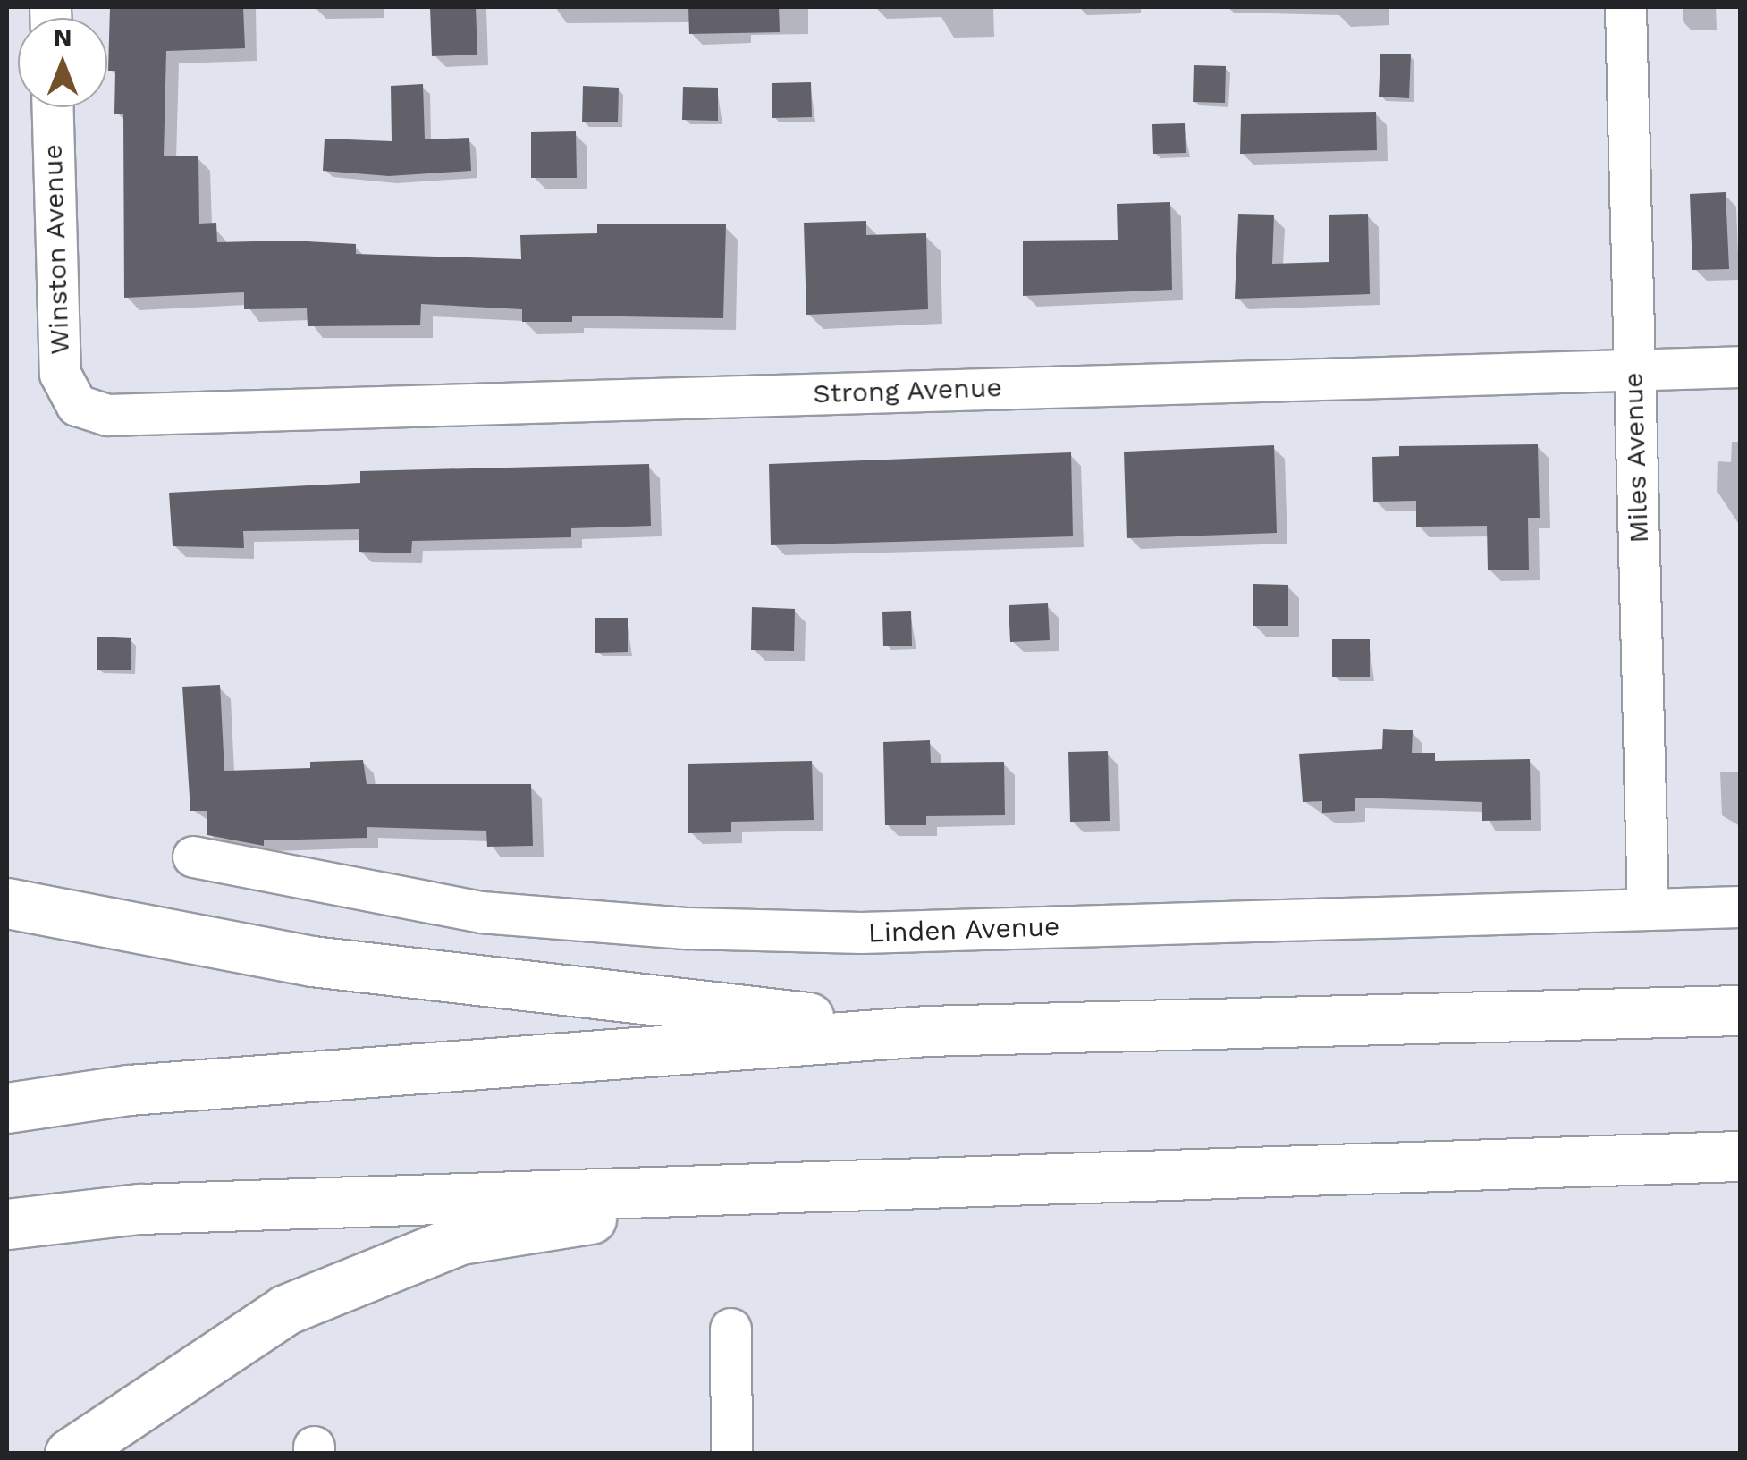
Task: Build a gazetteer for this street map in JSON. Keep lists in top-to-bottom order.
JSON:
{
  "streets": {
    "street": [
      "Winston Avenue",
      "Strong Avenue",
      "Miles Avenue",
      "Linden Avenue"
    ]
  },
  "crossings": [
    ["Winston Avenue", "Strong Avenue"],
    ["Strong Avenue", "Miles Avenue"],
    ["Miles Avenue", "Linden Avenue"]
  ],
  "north": "top"
}
